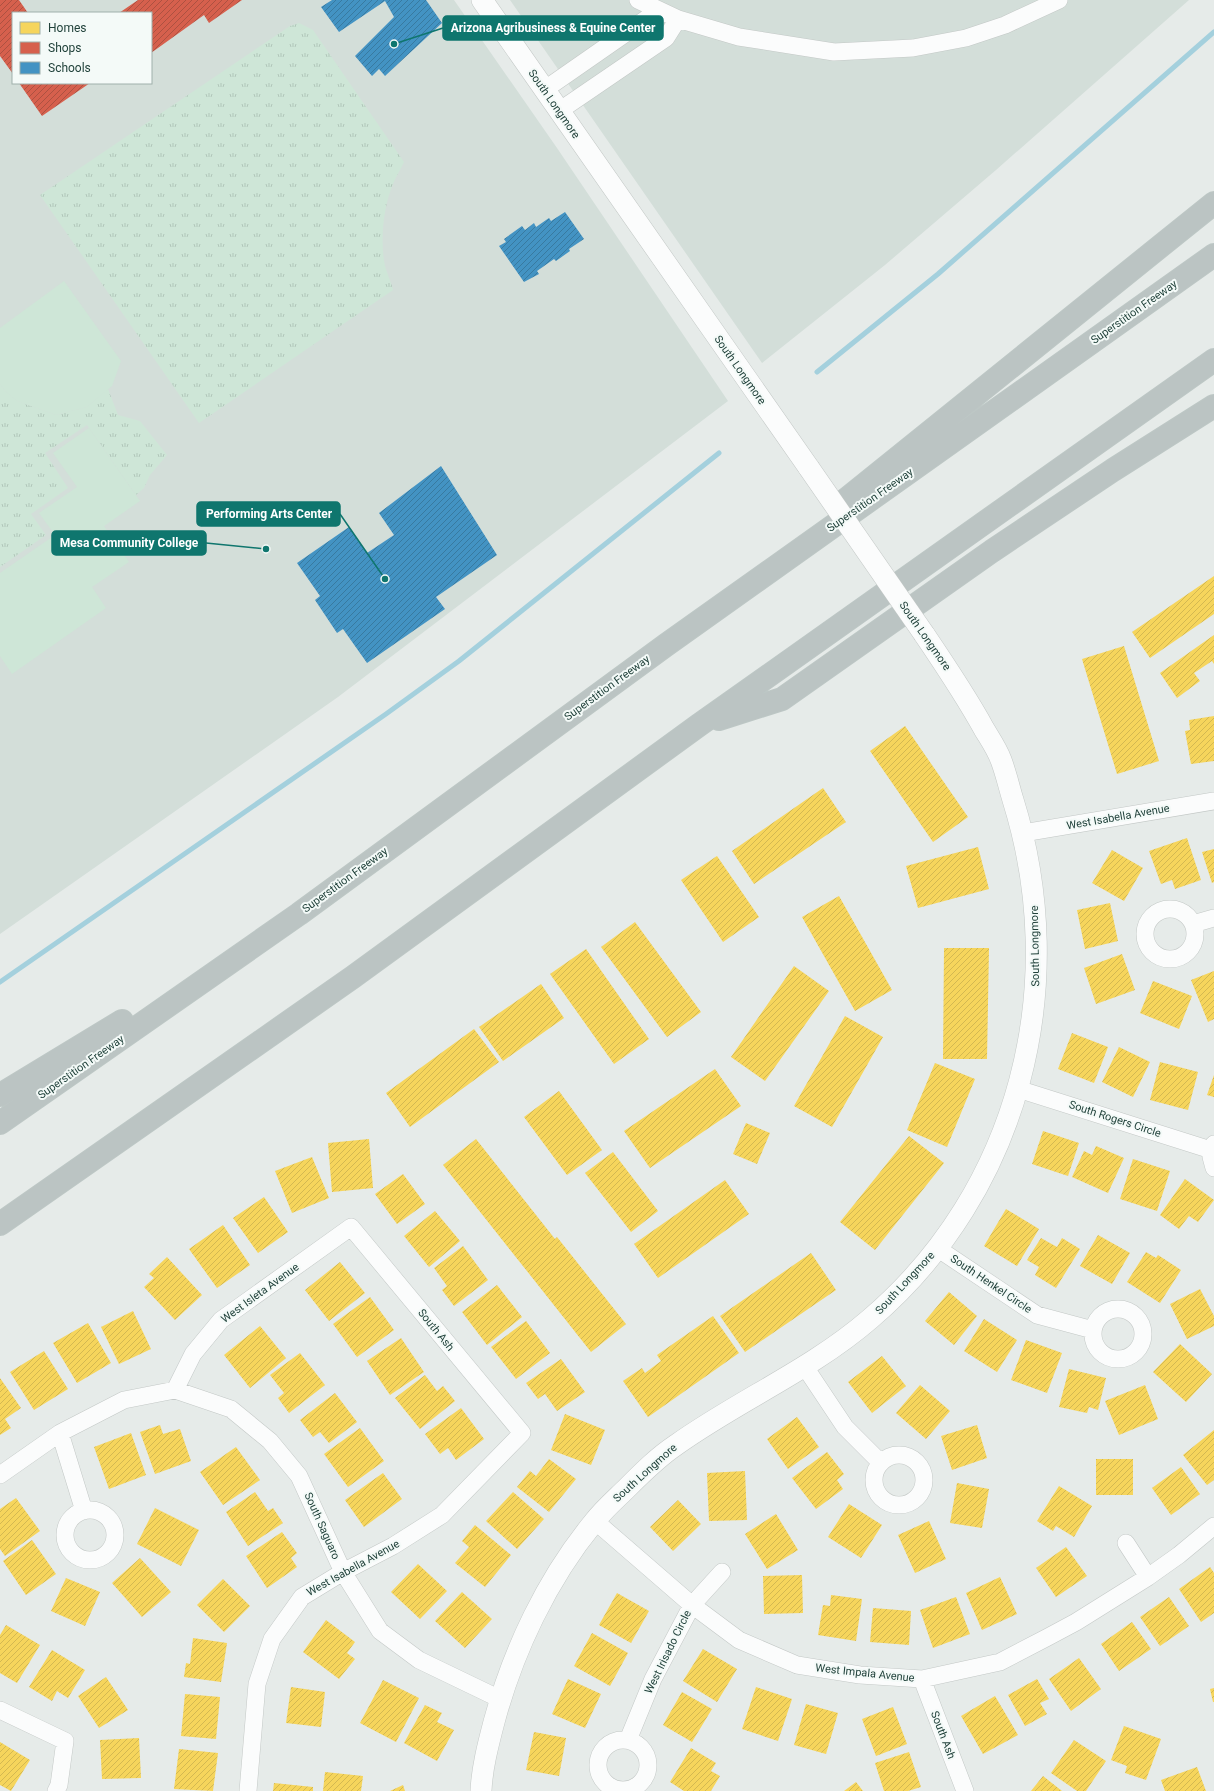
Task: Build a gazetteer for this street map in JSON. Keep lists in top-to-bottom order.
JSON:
{
  "streets": {
    "highway": ["Superstition Freeway"],
    "street": [
      "South Longmore",
      "West Isabella Avenue",
      "South Rogers Circle",
      "South Henkel Circle",
      "West Isleta Avenue",
      "South Ash",
      "South Saguaro",
      "West Irisado Circle",
      "West Impala Avenue"
    ]
  },
  "crossings": [
    ["South Longmore", "West Isabella Avenue"],
    ["South Longmore", "South Rogers Circle"],
    ["South Longmore", "South Henkel Circle"],
    ["South Longmore", "South Saguaro"],
    ["South Longmore", "West Impala Avenue"],
    ["West Isabella Avenue", "South Ash"],
    ["West Isabella Avenue", "South Saguaro"],
    ["West Isleta Avenue", "South Ash"],
    ["West Isleta Avenue", "South Saguaro"],
    ["South Ash", "West Impala Avenue"],
    ["West Irisado Circle", "West Impala Avenue"]
  ],
  "places": ["Arizona Agribusiness & Equine Center", "Mesa Community College", "Performing Arts Center"],
  "legend": ["Homes", "Shops", "Schools"]
}
